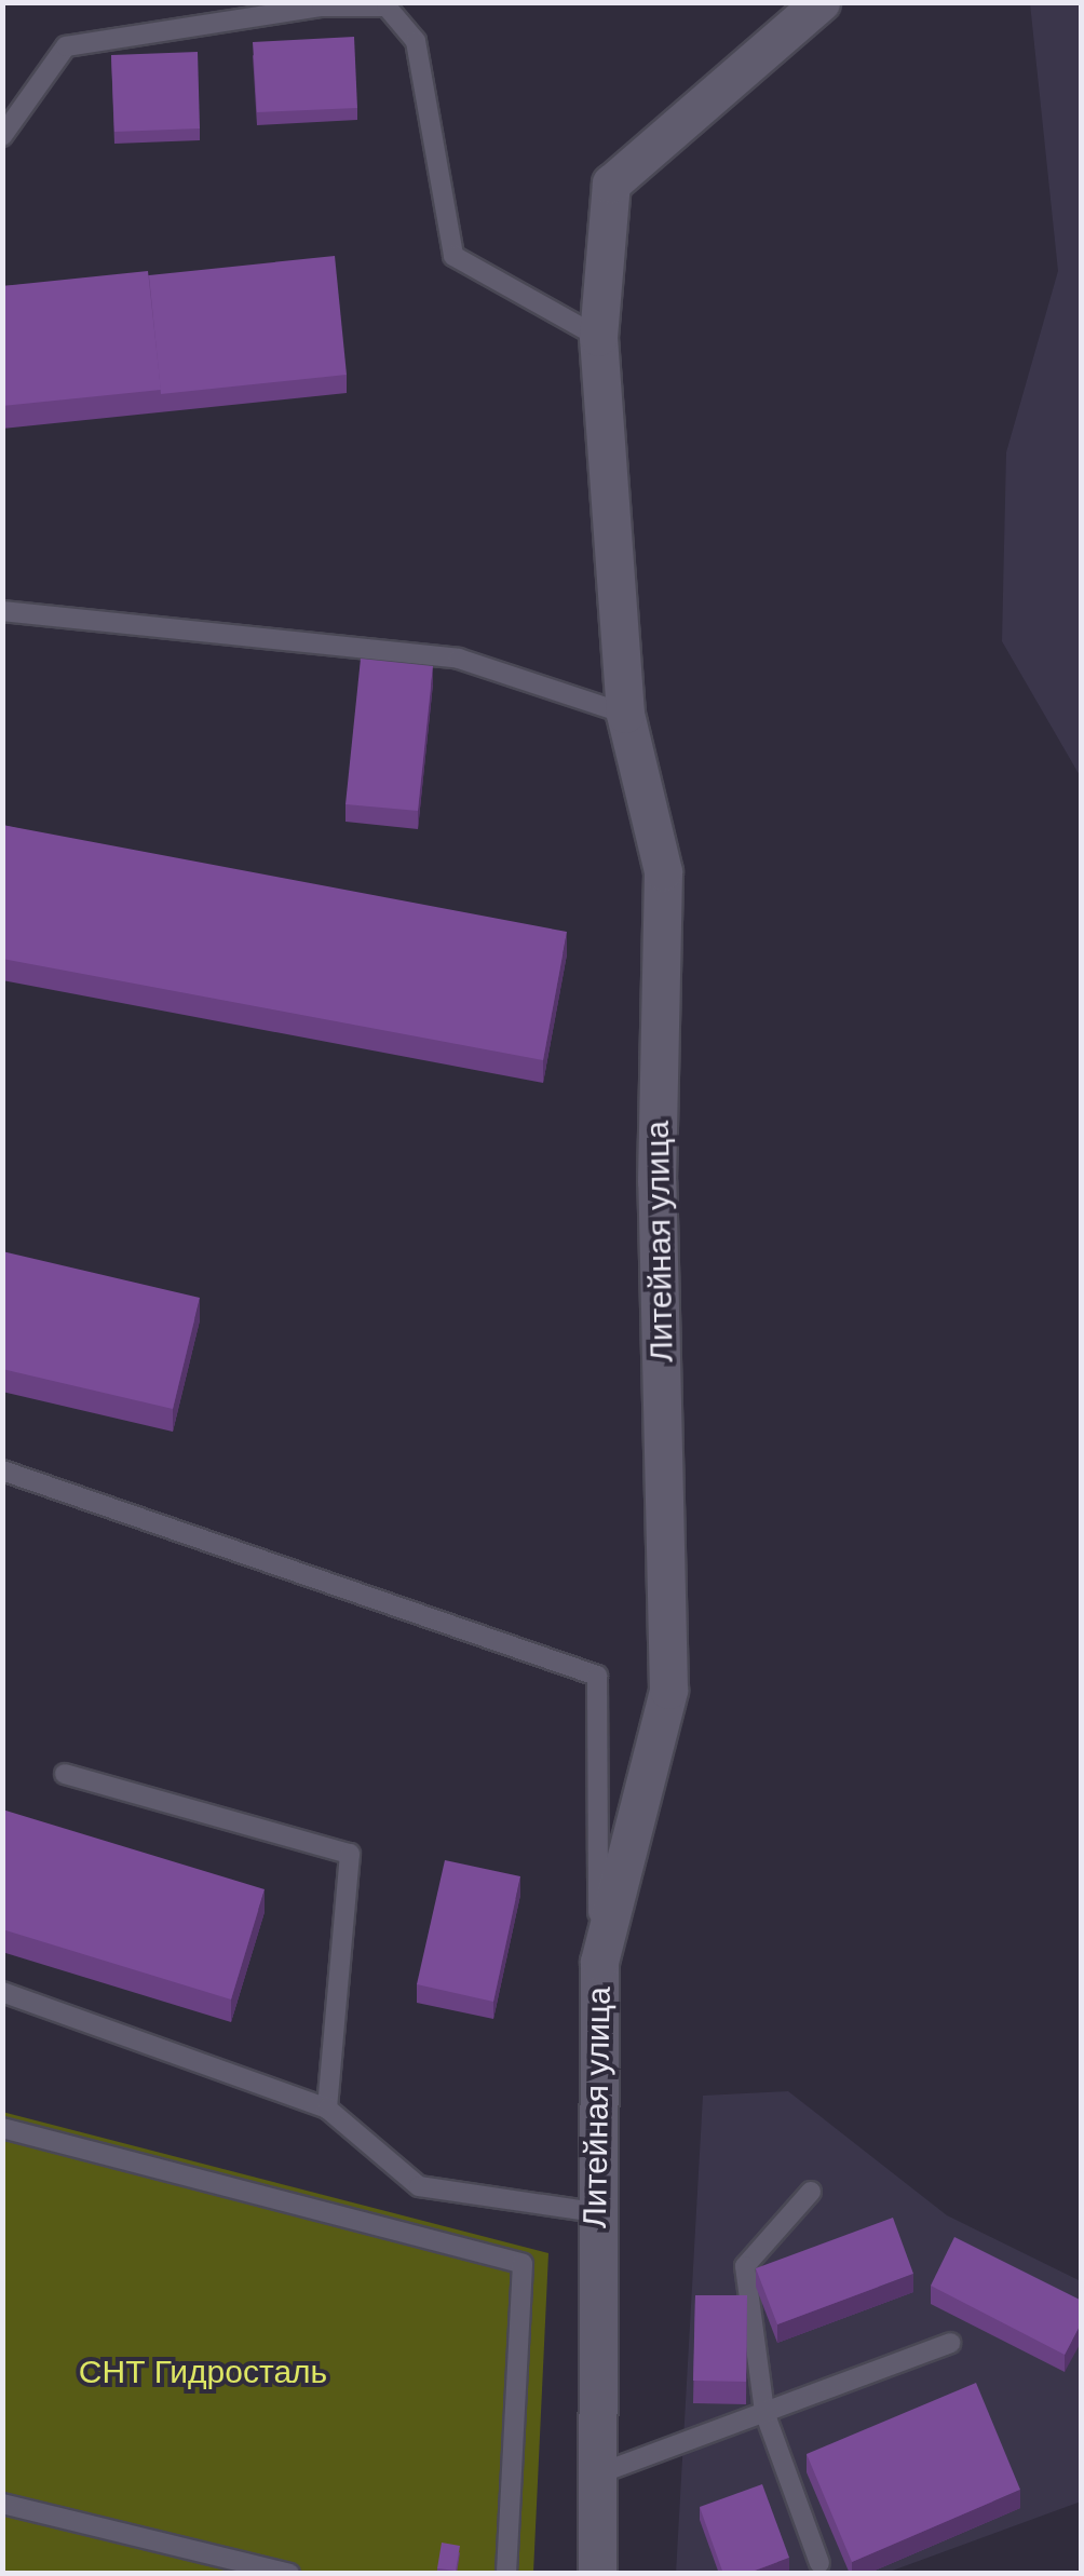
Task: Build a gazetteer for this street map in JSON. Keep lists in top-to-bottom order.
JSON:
{
  "streets": {
    "street": ["Литейная улица"]
  },
  "parks": ["СНТ Гидросталь"]
}
